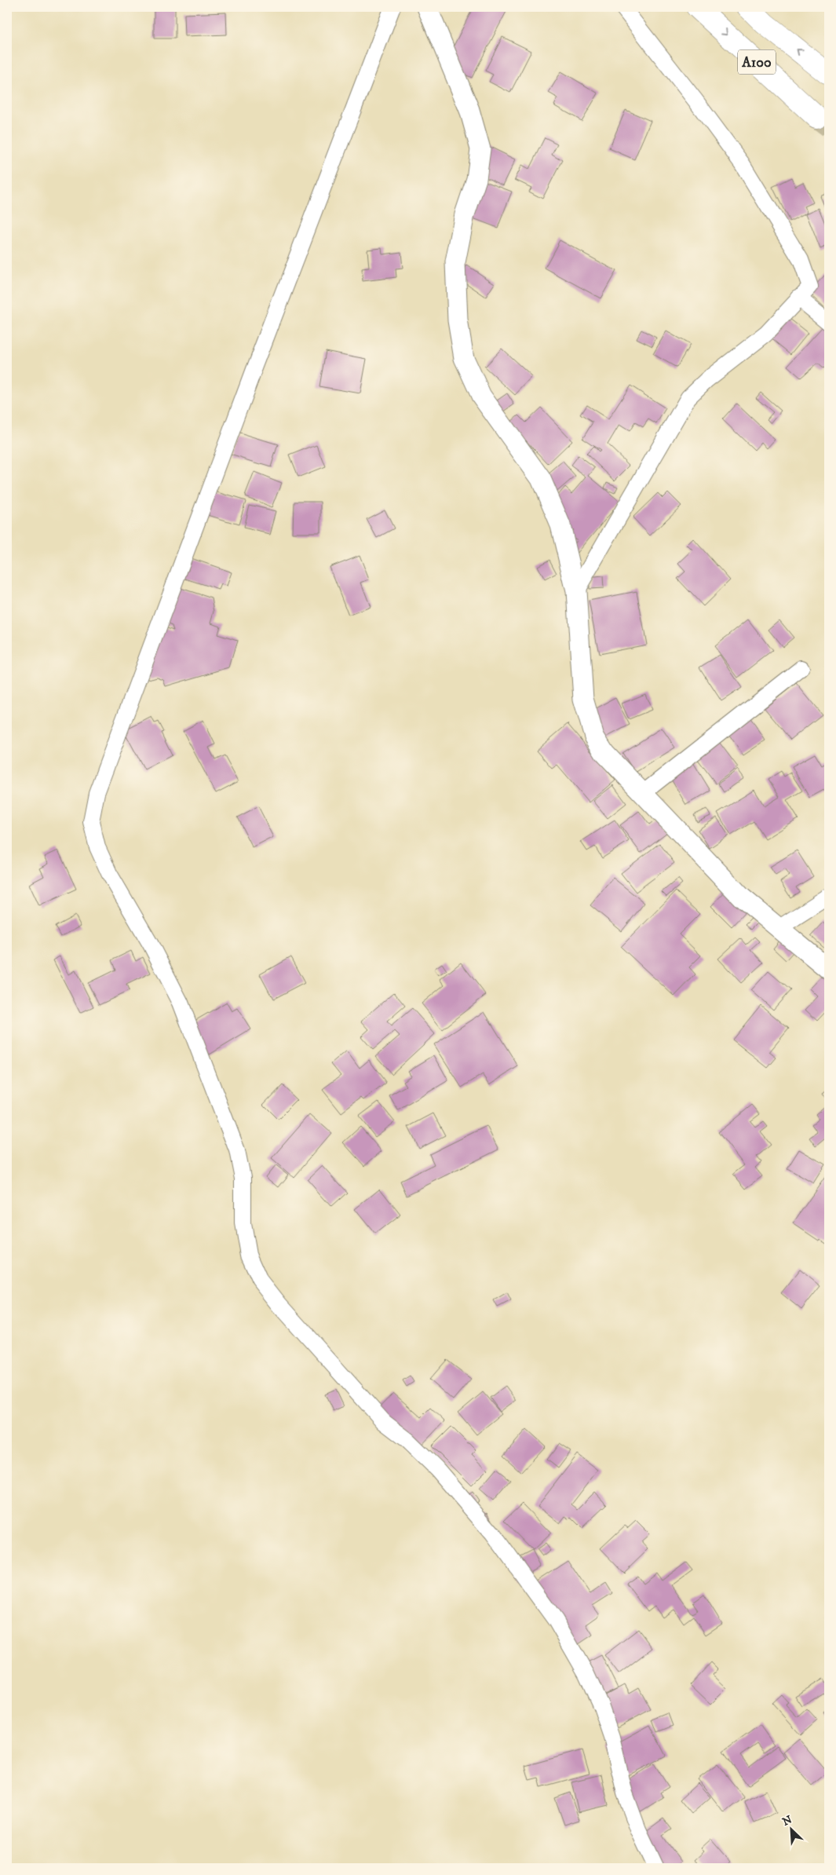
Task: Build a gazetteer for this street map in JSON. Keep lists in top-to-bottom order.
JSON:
{
  "streets": {
    "highway": ["A100"]
  },
  "north": "top left"
}
